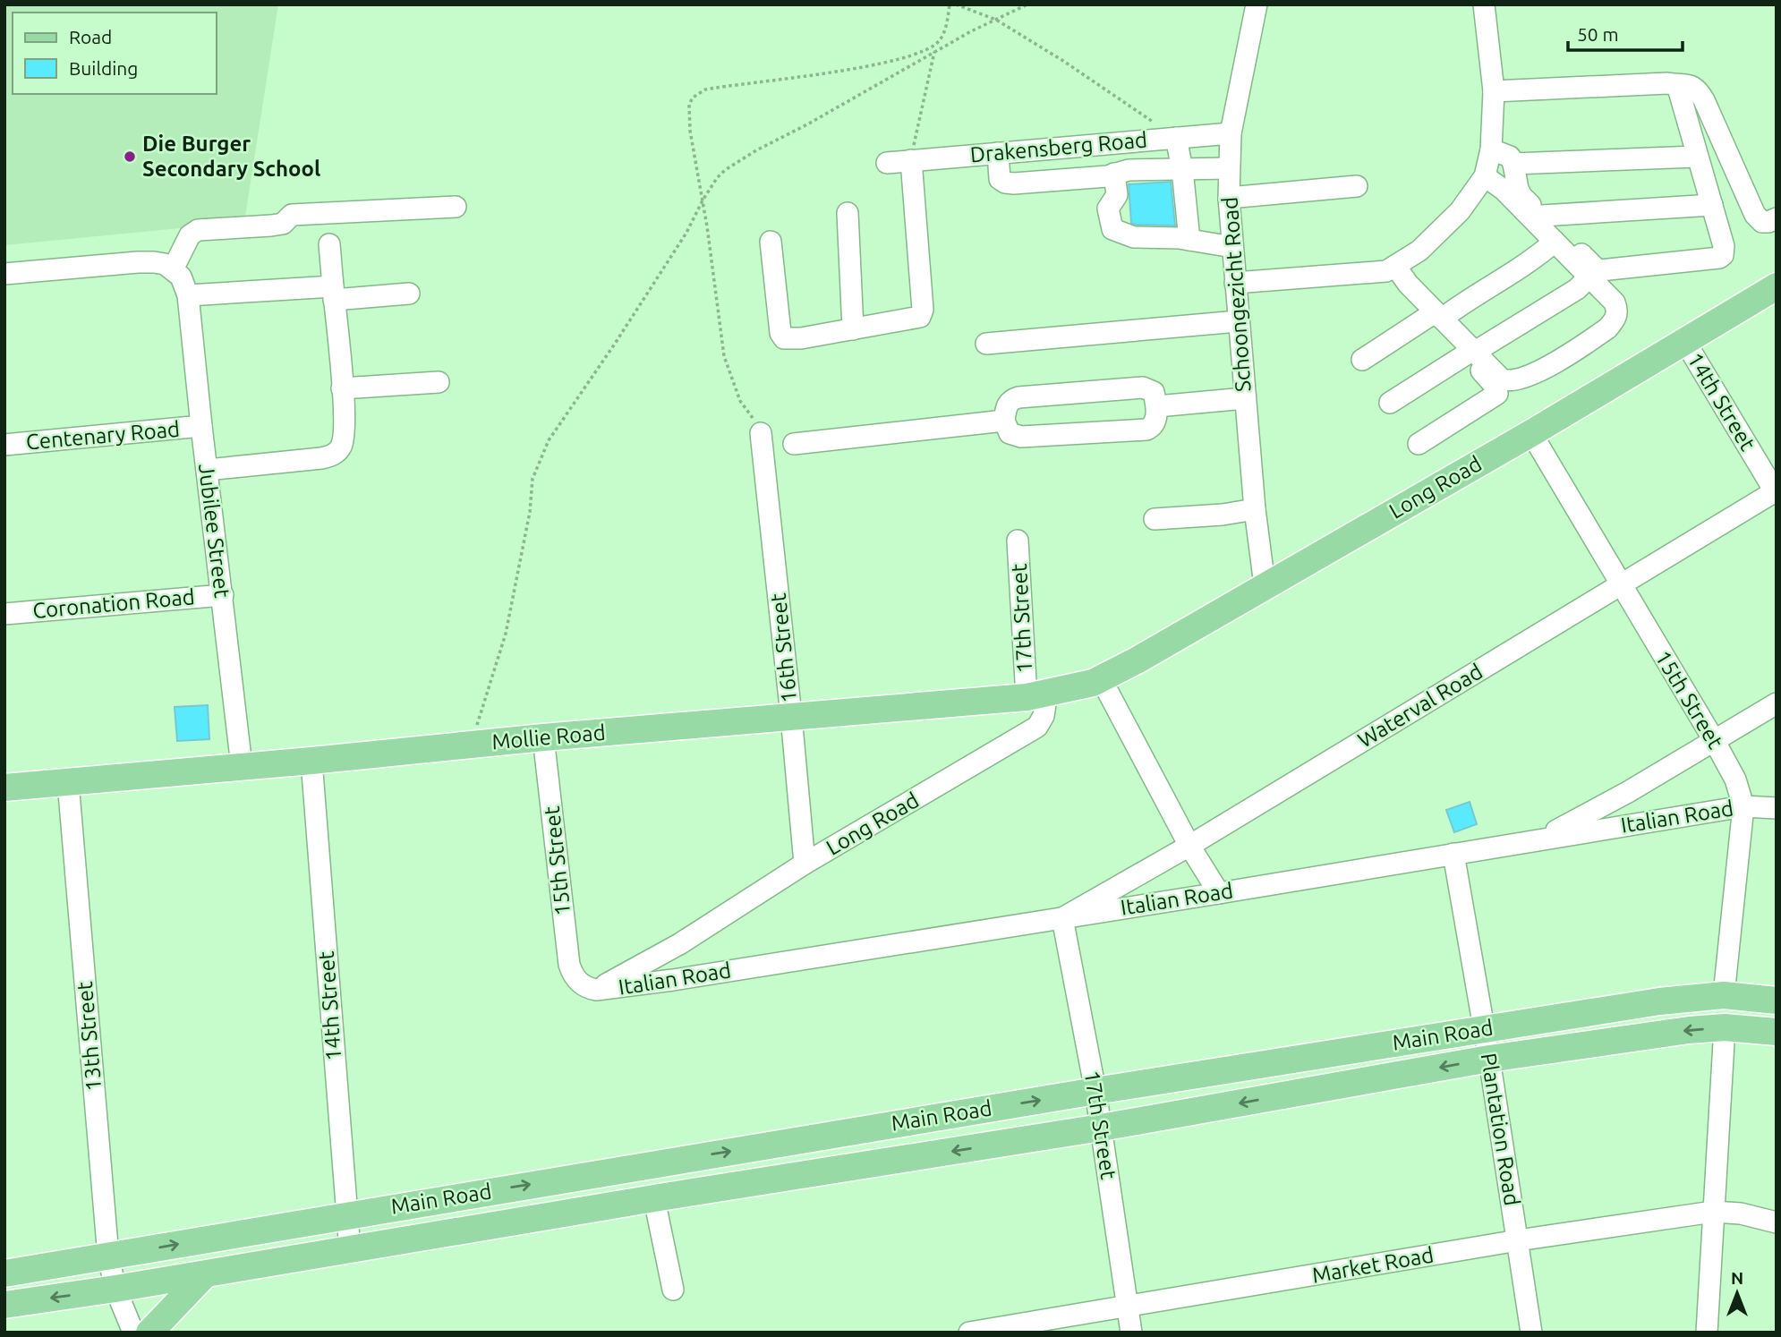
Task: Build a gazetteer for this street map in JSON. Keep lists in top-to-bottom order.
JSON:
{
  "streets": {
    "main road": ["Long Road", "Mollie Road", "Main Road"],
    "street": [
      "Drakensberg Road",
      "Schoongezicht Road",
      "14th Street",
      "Centenary Road",
      "Jubilee Street",
      "Coronation Road",
      "17th Street",
      "16th Street",
      "15th Street",
      "Waterval Road",
      "Italian Road",
      "13th Street",
      "Plantation Road",
      "Market Road"
    ]
  },
  "crossings": [
    ["Drakensberg Road", "Schoongezicht Road"],
    ["Schoongezicht Road", "Long Road"],
    ["14th Street", "Long Road"],
    ["14th Street", "Waterval Road"],
    ["14th Street", "Mollie Road"],
    ["14th Street", "Main Road"],
    ["Centenary Road", "Jubilee Street"],
    ["Long Road", "17th Street"],
    ["Long Road", "16th Street"],
    ["Long Road", "15th Street"],
    ["Long Road", "Mollie Road"],
    ["Long Road", "Italian Road"],
    ["Jubilee Street", "Coronation Road"],
    ["Jubilee Street", "Mollie Road"],
    ["17th Street", "Waterval Road"],
    ["17th Street", "Mollie Road"],
    ["17th Street", "Italian Road"],
    ["17th Street", "Main Road"],
    ["17th Street", "Market Road"],
    ["16th Street", "Mollie Road"],
    ["15th Street", "Waterval Road"],
    ["15th Street", "Mollie Road"],
    ["15th Street", "Italian Road"],
    ["15th Street", "Main Road"],
    ["Waterval Road", "Italian Road"],
    ["Mollie Road", "13th Street"],
    ["Italian Road", "Plantation Road"],
    ["Main Road", "13th Street"],
    ["Main Road", "Plantation Road"],
    ["Plantation Road", "Market Road"]
  ],
  "places": ["Die Burger Secondary School"],
  "legend": ["Road", "Building"],
  "scale_bar": "50 m",
  "north": "top"
}
